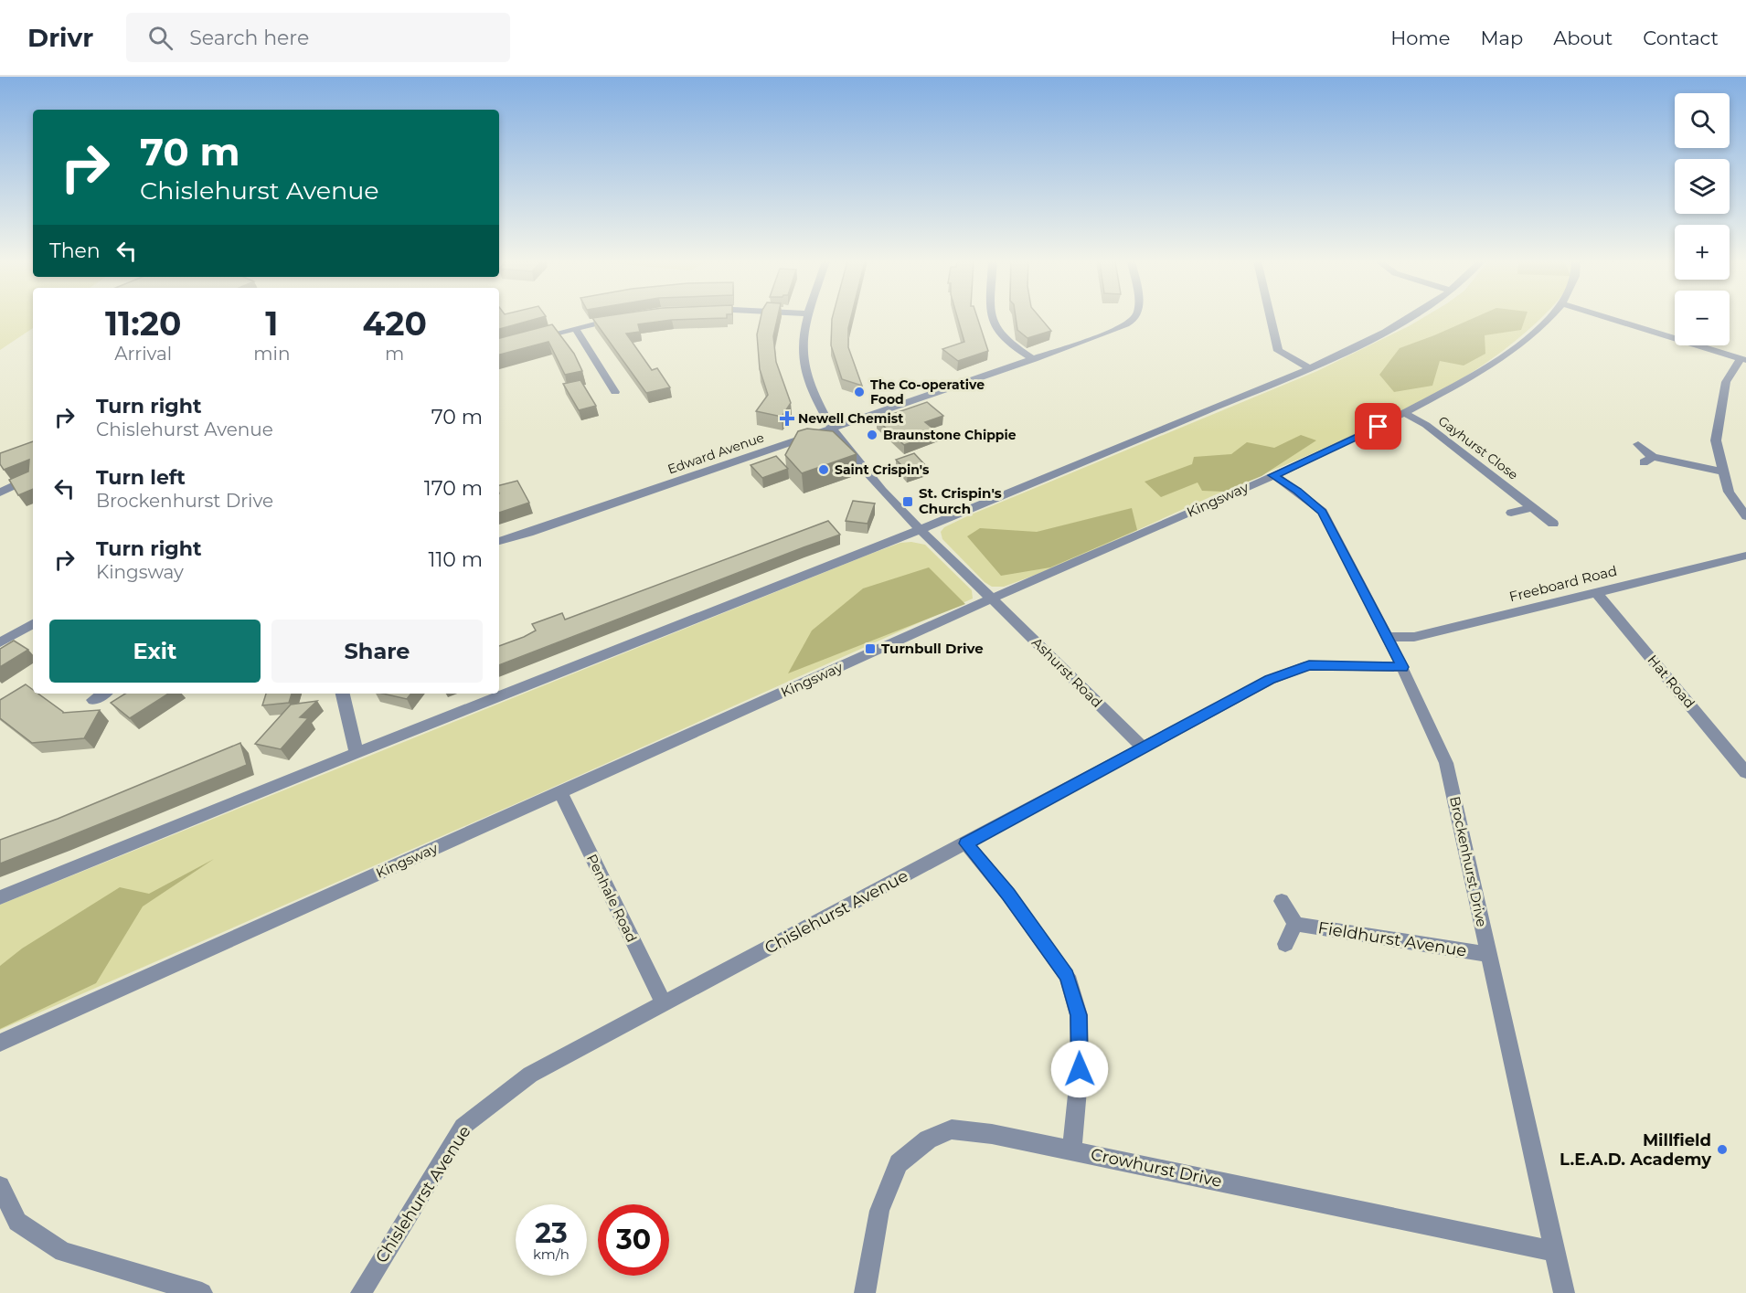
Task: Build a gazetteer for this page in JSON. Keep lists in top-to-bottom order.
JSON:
{
  "streets": {
    "street": [
      "Gayhurst Close",
      "Edward Avenue",
      "Kingsway",
      "Freeboard Road",
      "Ashurst Road",
      "Hat Road",
      "Brockenhurst Drive",
      "Penhale Road",
      "Chislehurst Avenue",
      "Fieldhurst Avenue",
      "Crowhurst Drive"
    ]
  },
  "crossings": [
    ["Gayhurst Close", "Kingsway"],
    ["Kingsway", "Ashurst Road"],
    ["Kingsway", "Brockenhurst Drive"],
    ["Kingsway", "Penhale Road"],
    ["Freeboard Road", "Hat Road"],
    ["Freeboard Road", "Brockenhurst Drive"],
    ["Ashurst Road", "Chislehurst Avenue"],
    ["Brockenhurst Drive", "Chislehurst Avenue"],
    ["Brockenhurst Drive", "Fieldhurst Avenue"],
    ["Brockenhurst Drive", "Crowhurst Drive"],
    ["Penhale Road", "Chislehurst Avenue"]
  ],
  "places": {
    "other": [
      "The Co-operative Food",
      "Braunstone Chippie",
      "Saint Crispin's",
      "Millfield L.E.A.D. Academy"
    ],
    "health": ["Newell Chemist"],
    "transit": ["St. Crispin's Church", "Turnbull Drive"]
  },
  "page": {
    "header": "Drivr",
    "search": "Search here",
    "nav": [
      "Home",
      "Map",
      "About",
      "Contact"
    ],
    "map_buttons": ["+", "−"],
    "turn": ["70 m", "Chislehurst Avenue"],
    "then": "Then",
    "eta": [
      "11:20",
      "Arrival",
      "1",
      "min",
      "420",
      "m"
    ],
    "list": [
      {
        "name": "Turn right",
        "note": "Chislehurst Avenue",
        "value": "70 m"
      },
      {
        "name": "Turn left",
        "note": "Brockenhurst Drive",
        "value": "170 m"
      },
      {
        "name": "Turn right",
        "note": "Kingsway",
        "value": "110 m"
      }
    ],
    "buttons": ["Exit", "Share"],
    "speed": "23 km/h",
    "limit": "30"
  }
}
